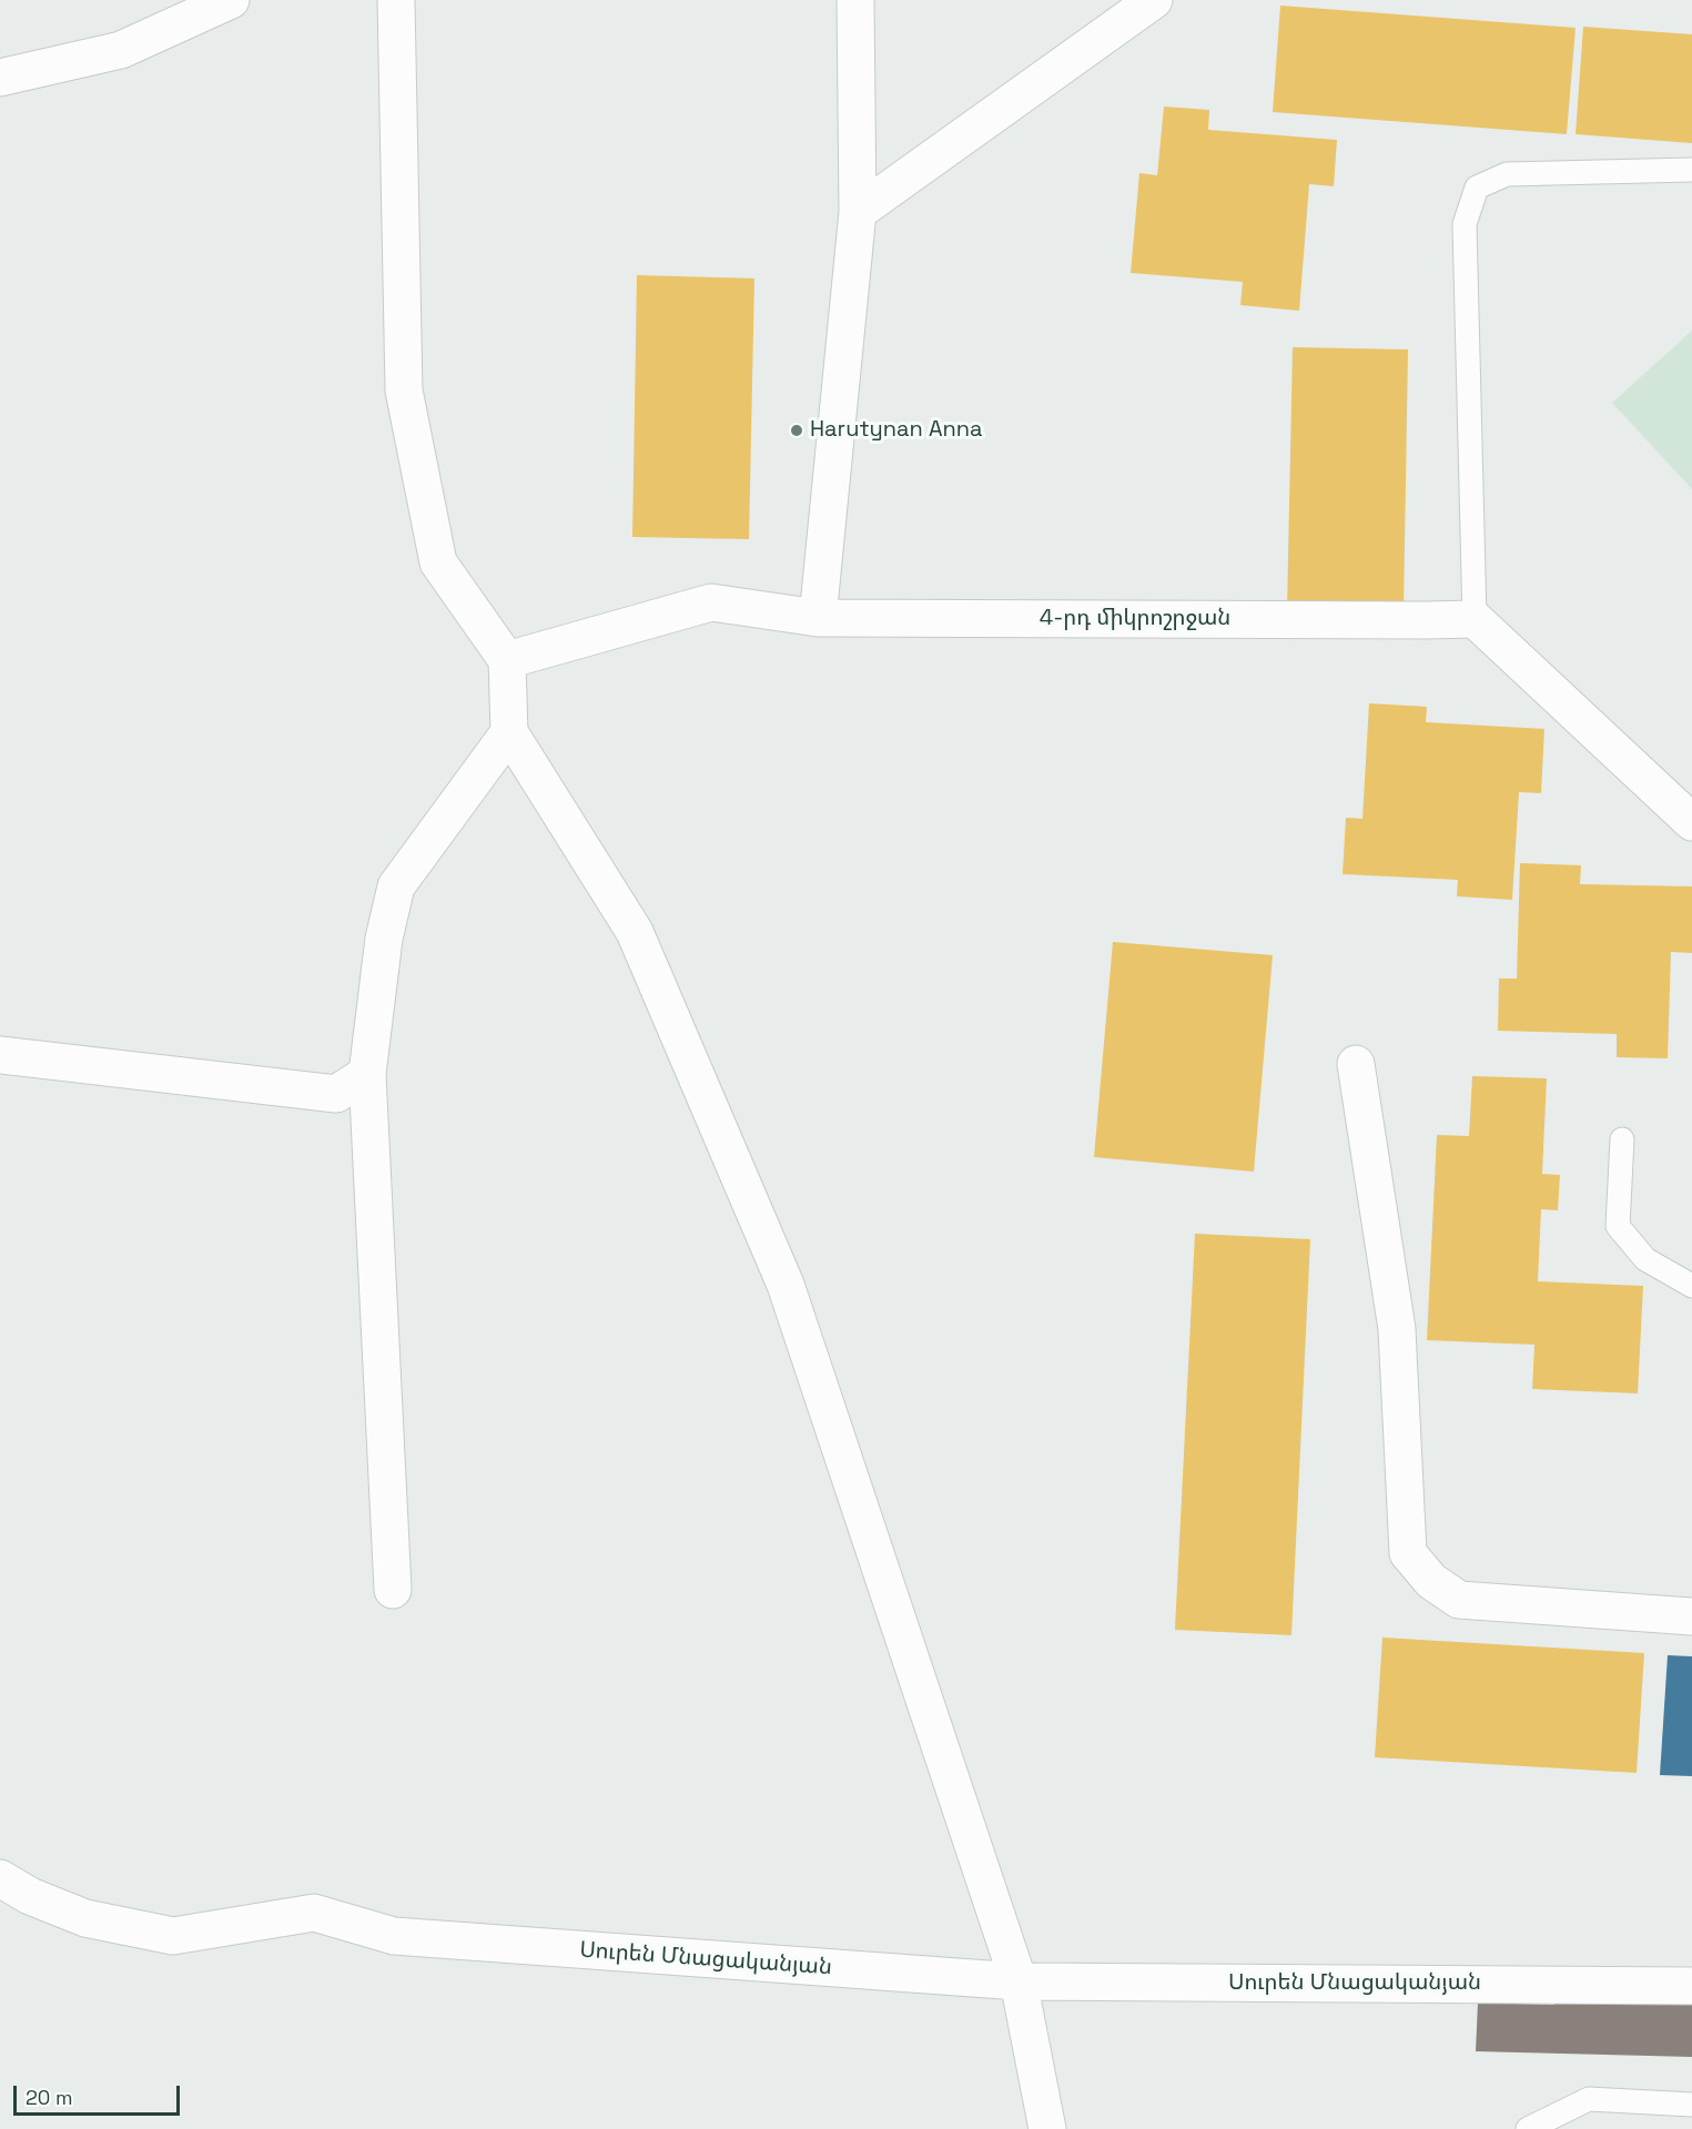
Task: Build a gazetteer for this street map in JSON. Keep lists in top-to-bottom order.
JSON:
{
  "streets": {
    "street": ["4-րդ միկրոշրջան", "Սուրեն Մնացականյան"]
  },
  "places": ["Harutynan Anna"],
  "scale_bar": "20 m"
}
